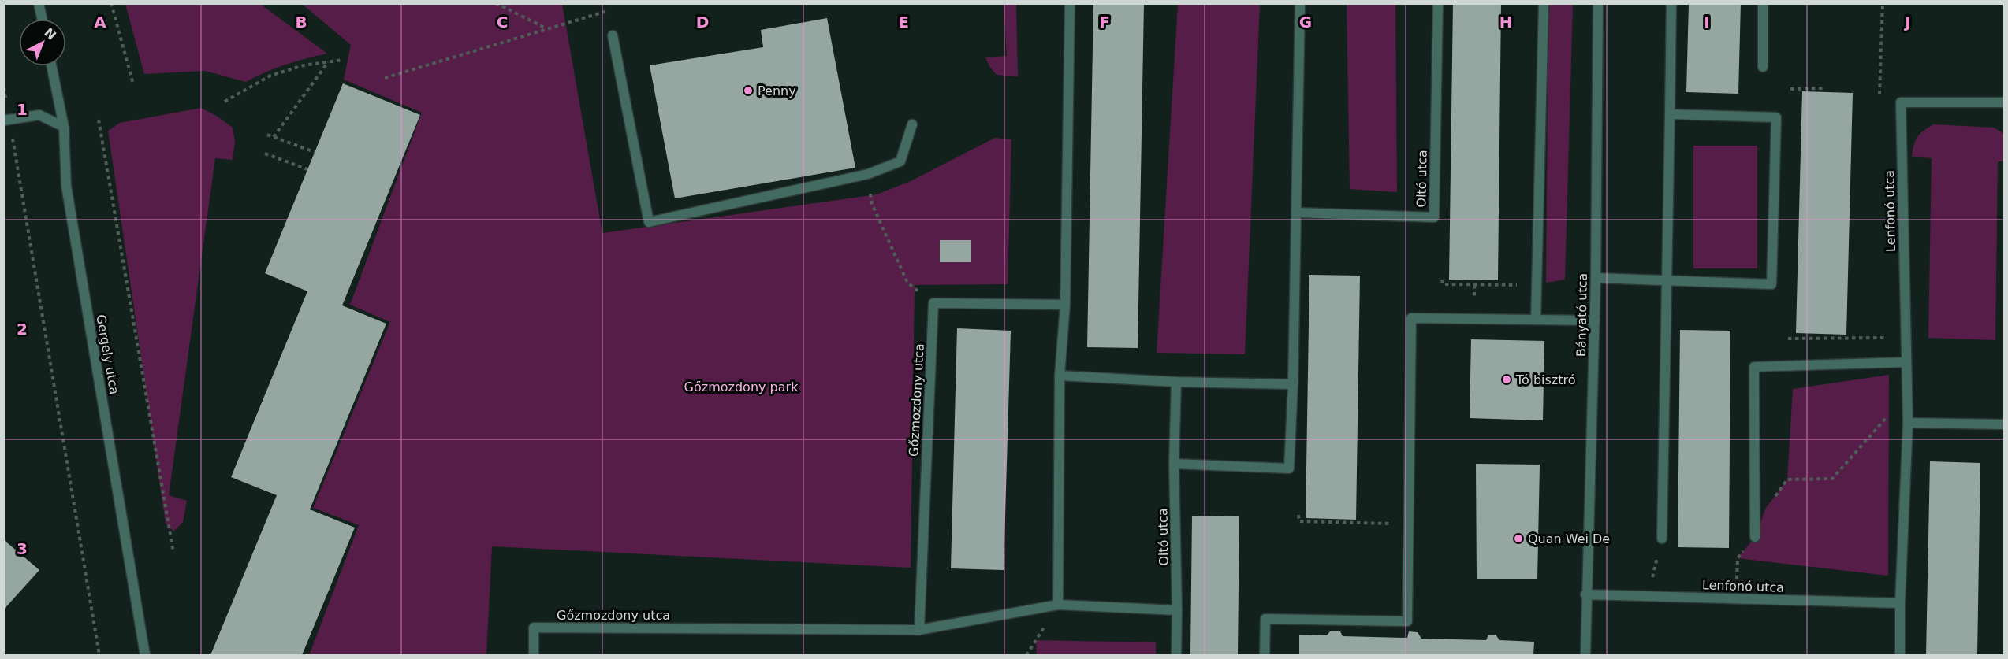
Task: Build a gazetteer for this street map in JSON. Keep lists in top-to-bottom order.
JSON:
{
  "streets": {
    "street": [
      "Oltó utca",
      "Lenfonó utca",
      "Bányató utca",
      "Gergely utca",
      "Gőzmozdony utca"
    ]
  },
  "crossings": [
    ["Lenfonó utca", "Bányató utca"]
  ],
  "parks": ["Gőzmozdony park"],
  "places": ["Penny", "Tó bisztró", "Quan Wei De"],
  "north": "top right",
  "grid": {
    "columns": [
      "A",
      "B",
      "C",
      "D",
      "E",
      "F",
      "G",
      "H",
      "I",
      "J"
    ],
    "rows": ["1", "2", "3"]
  }
}
